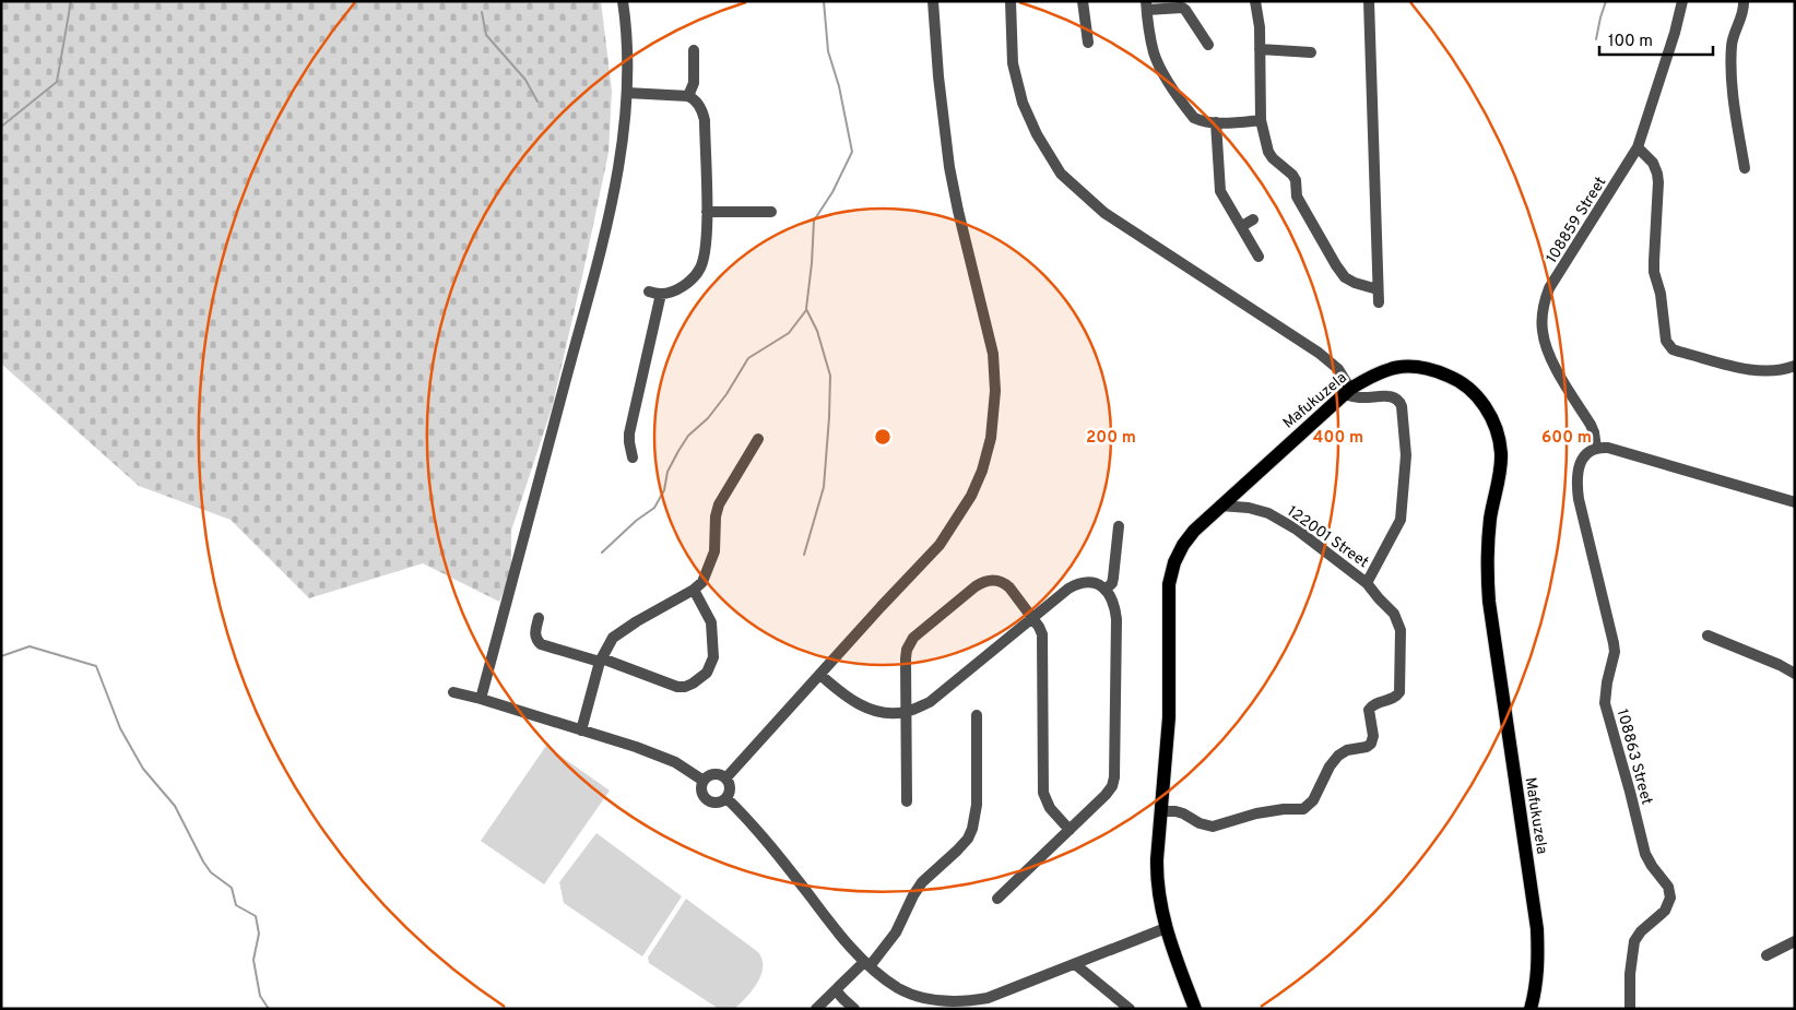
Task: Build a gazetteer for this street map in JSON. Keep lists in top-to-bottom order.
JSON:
{
  "streets": {
    "main road": ["Mafukuzela"],
    "street": ["108859 Street", "122001 Street", "108863 Street"]
  },
  "crossings": [
    ["108859 Street", "108863 Street"],
    ["Mafukuzela", "122001 Street"]
  ],
  "scale_bar": "100 m",
  "rings": ["200 m", "400 m", "600 m"]
}
